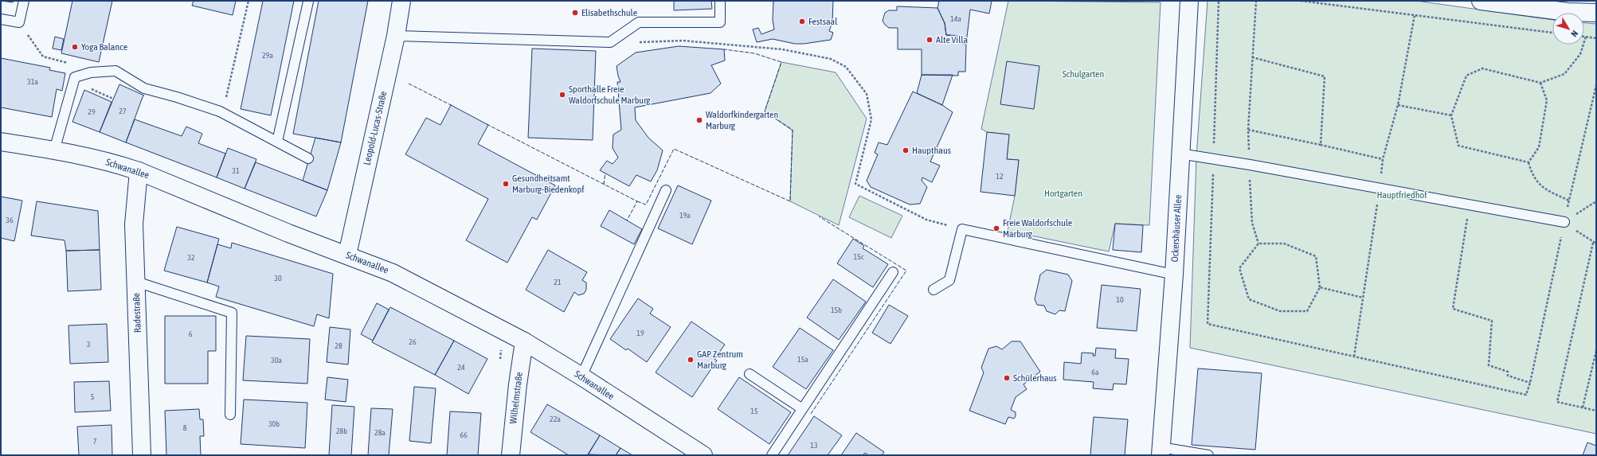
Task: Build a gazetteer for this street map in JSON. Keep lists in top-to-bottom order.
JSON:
{
  "streets": {
    "street": [
      "Leopold-Lucas-Straße",
      "Schwanallee",
      "Ockershäuser Allee",
      "Radestraße",
      "Wilhelmstraße"
    ]
  },
  "crossings": [
    ["Leopold-Lucas-Straße", "Schwanallee"],
    ["Schwanallee", "Radestraße"],
    ["Schwanallee", "Wilhelmstraße"]
  ],
  "parks": ["Schulgarten", "Hortgarten", "Hauptfriedhof"],
  "places": [
    "Elisabethschule",
    "Festsaal",
    "Alte Villa",
    "Yoga Balance",
    "Sporthalle Freie Waldorfschule Marburg",
    "Waldorfkindergarten Marburg",
    "Haupthaus",
    "Gesundheitsamt Marburg-Biedenkopf",
    "Freie Waldorfschule Marburg",
    "GAP Zentrum Marburg",
    "Schülerhaus"
  ],
  "house_numbers": [
    "14a",
    "29a",
    "31a",
    "27",
    "29",
    "31",
    "12",
    "19a",
    "36",
    "15c",
    "32",
    "30",
    "21",
    "10",
    "15b",
    "19",
    "6",
    "26",
    "3",
    "28",
    "15a",
    "30a",
    "24",
    "6a",
    "5",
    "15",
    "22a",
    "30b",
    "8",
    "28b",
    "28a",
    "66",
    "7",
    "13"
  ],
  "north": "bottom right"
}
